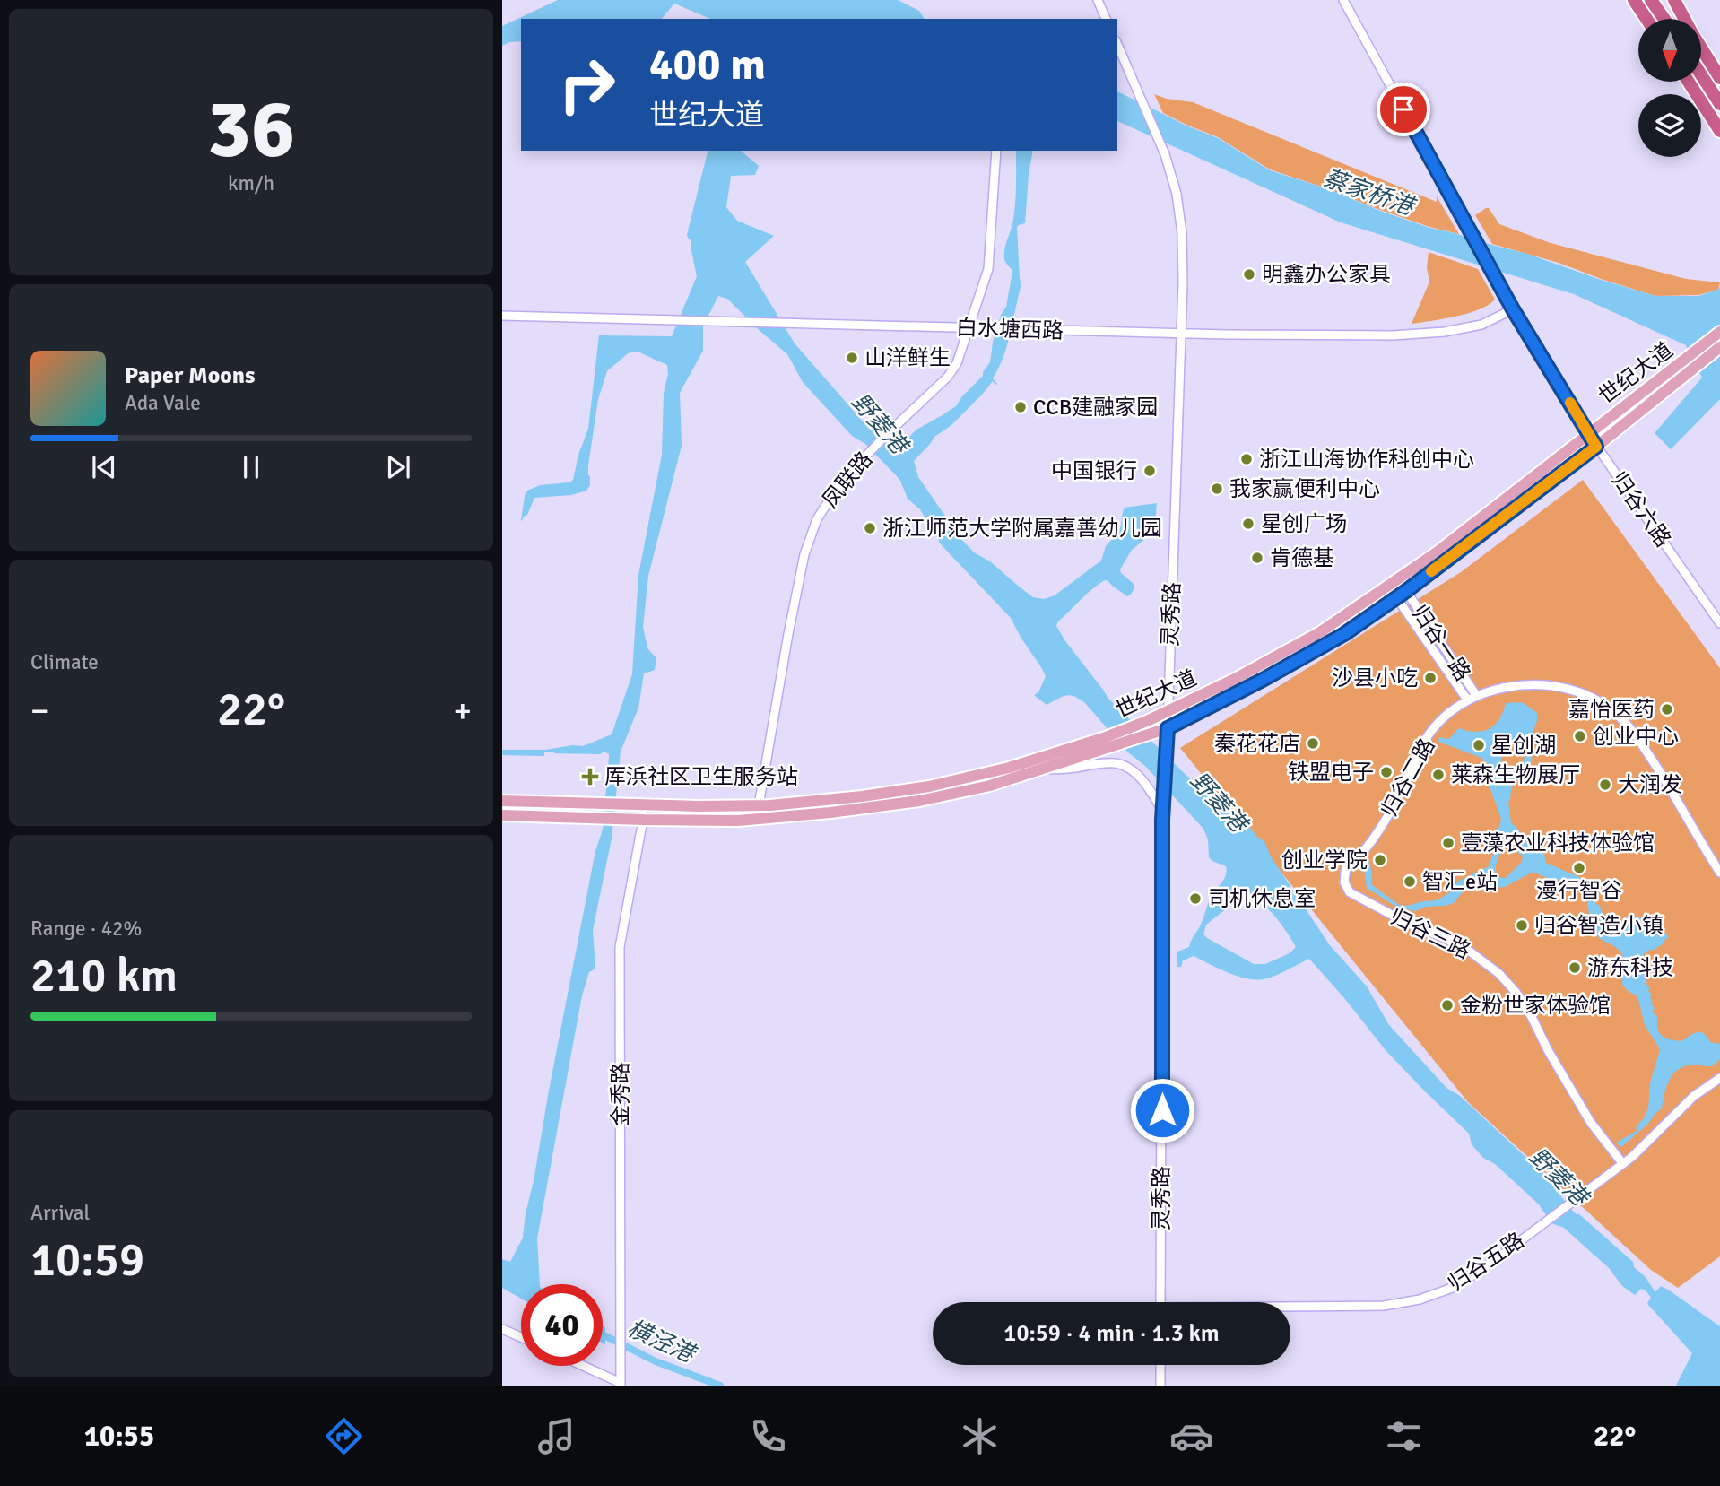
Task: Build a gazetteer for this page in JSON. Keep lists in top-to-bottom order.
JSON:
{
  "streets": {
    "main road": ["世纪大道"],
    "street": [
      "白水塘西路",
      "凤联路",
      "归谷六路",
      "灵秀路",
      "归谷一路",
      "归谷二路",
      "归谷三路",
      "金秀路",
      "归谷五路"
    ]
  },
  "crossings": [
    ["白水塘西路", "凤联路"],
    ["白水塘西路", "归谷六路"],
    ["白水塘西路", "灵秀路"],
    ["世纪大道", "凤联路"],
    ["世纪大道", "归谷六路"],
    ["世纪大道", "灵秀路"],
    ["世纪大道", "归谷一路"],
    ["世纪大道", "金秀路"],
    ["归谷一路", "归谷二路"],
    ["归谷二路", "归谷三路"],
    ["归谷三路", "归谷五路"]
  ],
  "water": ["蔡家桥港", "野菱港", "横泾港"],
  "places": {
    "other": [
      "明鑫办公家具",
      "山洋鲜生",
      "CCB建融家园",
      "浙江山海协作科创中心",
      "中国银行",
      "我家赢便利中心",
      "星创广场",
      "浙江师范大学附属嘉善幼儿园",
      "肯德基",
      "沙县小吃",
      "嘉怡医药",
      "创业中心",
      "秦花花店",
      "星创湖",
      "铁盟电子",
      "莱森生物展厅",
      "大润发",
      "壹藻农业科技体验馆",
      "创业学院",
      "漫行智谷",
      "智汇e站",
      "司机休息室",
      "归谷智造小镇",
      "游东科技",
      "金粉世家体验馆"
    ],
    "health": ["厍浜社区卫生服务站"]
  },
  "north": "bottom",
  "page": {
    "tile": [
      ["36", "km/h"],
      "Climate",
      ["Range · 42%", "210 km"],
      ["Arrival", "10:59"]
    ],
    "turn": ["400 m", "世纪大道"],
    "song": ["Paper Moons", "Ada Vale"],
    "heat": ["−", "22°", "+"],
    "limit": "40",
    "trip": "10:59 · 4 min · 1.3 km",
    "tabs": ["10:55", "22°"]
  }
}
